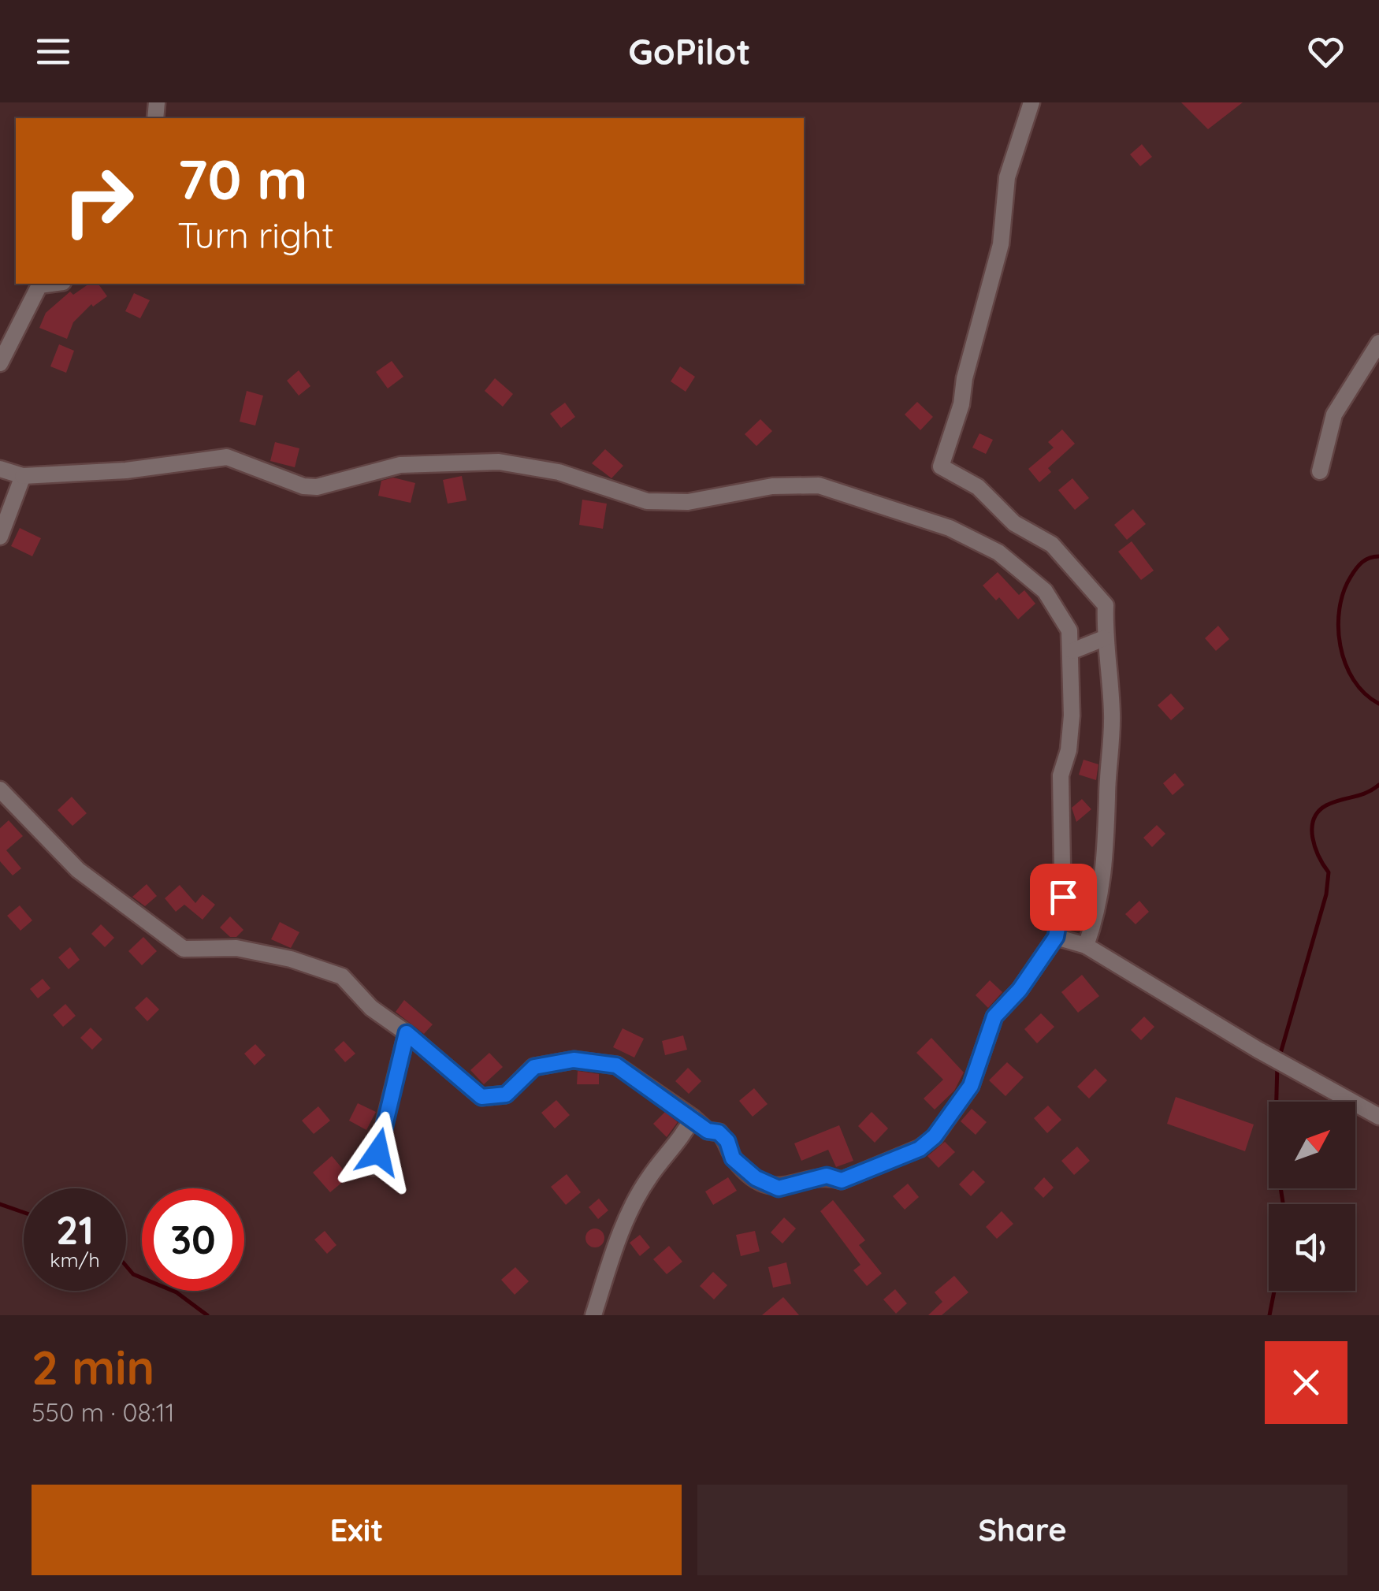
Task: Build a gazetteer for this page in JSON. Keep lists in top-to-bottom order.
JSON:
{
  "north": "top right",
  "page": {
    "header": "GoPilot",
    "turn": ["70 m", "Turn right"],
    "speed": "21 km/h",
    "limit": "30",
    "heading": ["2 min", "550 m · 08:11"],
    "buttons": ["Exit", "Share"]
  }
}
